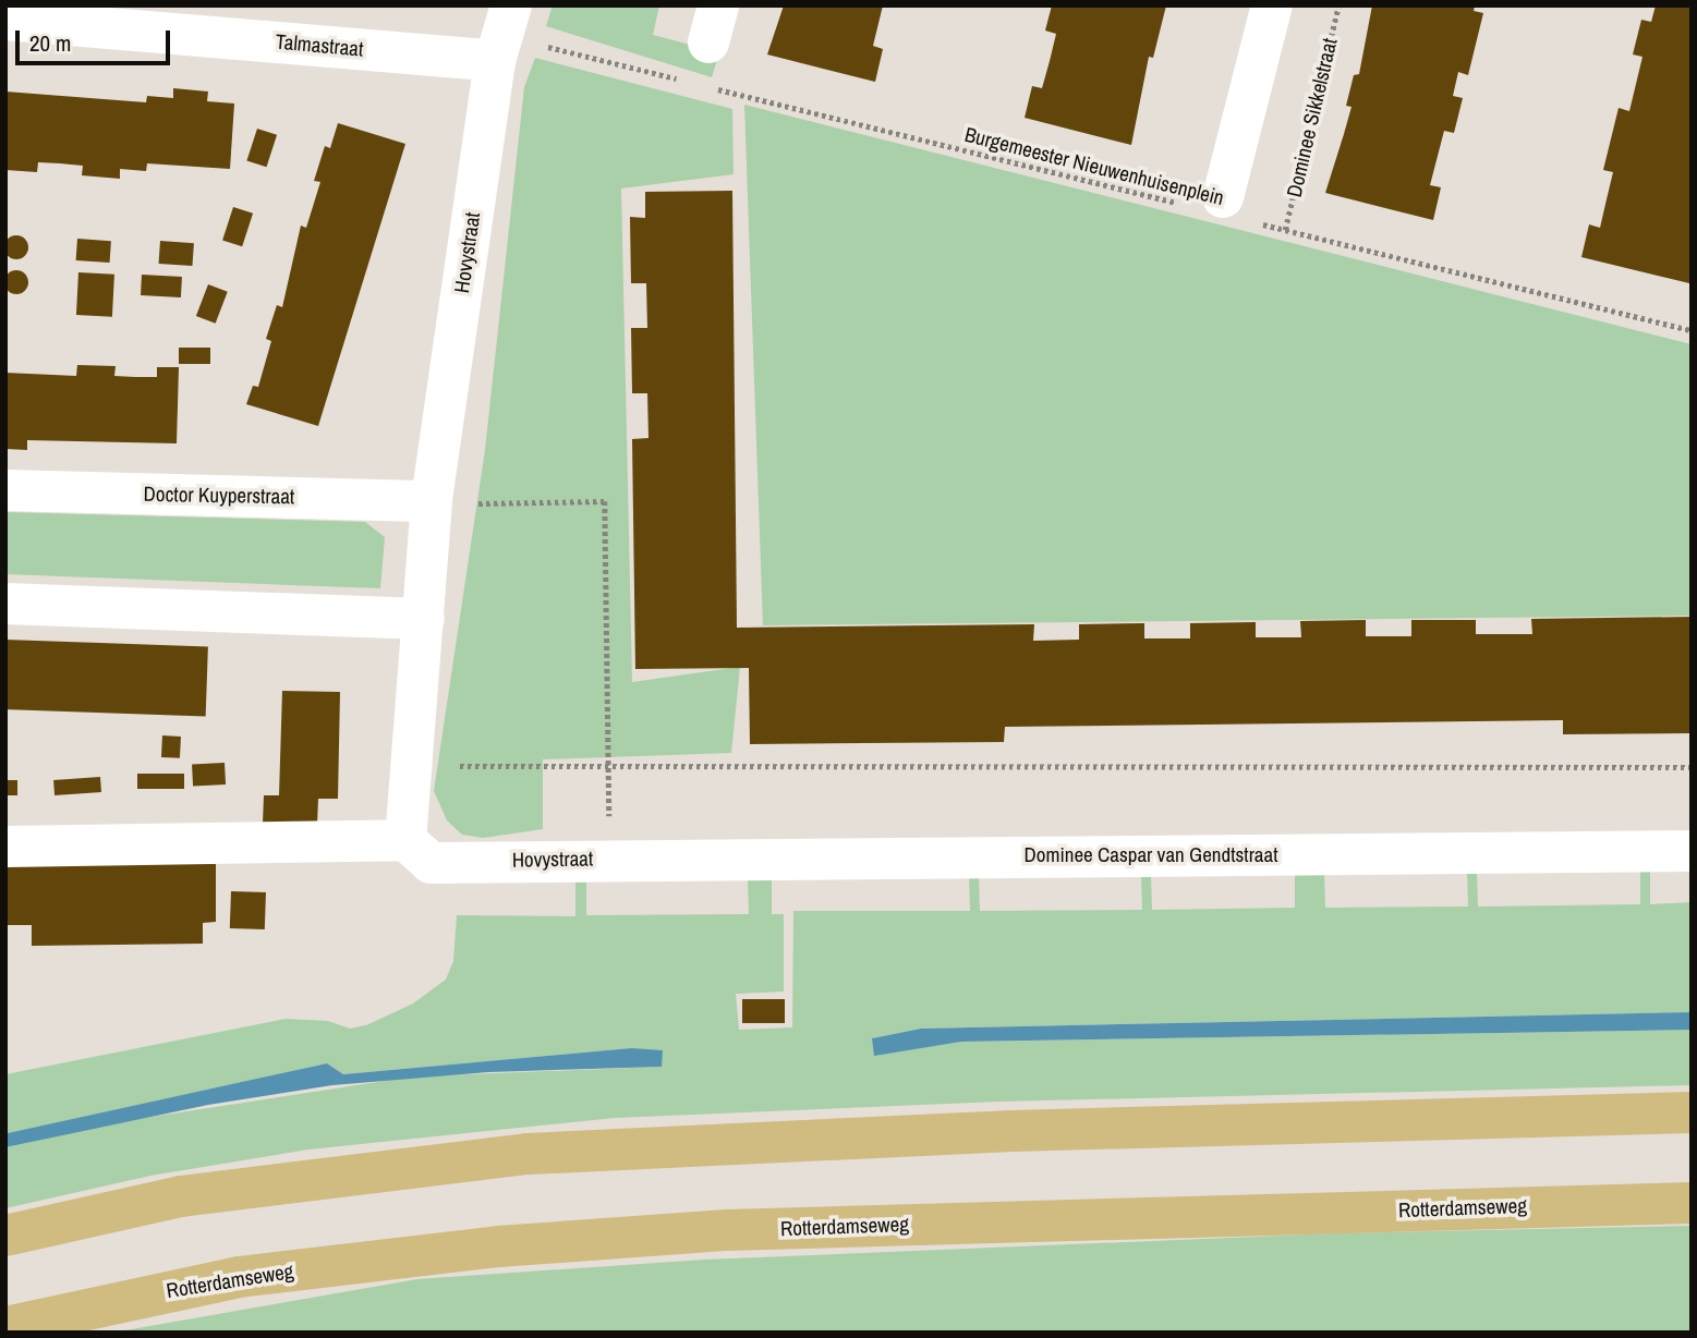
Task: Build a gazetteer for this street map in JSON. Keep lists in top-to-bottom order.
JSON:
{
  "streets": {
    "main road": ["Rotterdamseweg"],
    "street": [
      "Talmastraat",
      "Hovystraat",
      "Doctor Kuyperstraat",
      "Dominee Caspar van Gendtstraat"
    ],
    "path": ["Dominee Sikkelstraat", "Burgemeester Nieuwenhuisenplein"]
  },
  "crossings": [
    ["Talmastraat", "Hovystraat"],
    ["Hovystraat", "Doctor Kuyperstraat"],
    ["Hovystraat", "Dominee Caspar van Gendtstraat"]
  ],
  "scale_bar": "20 m"
}
